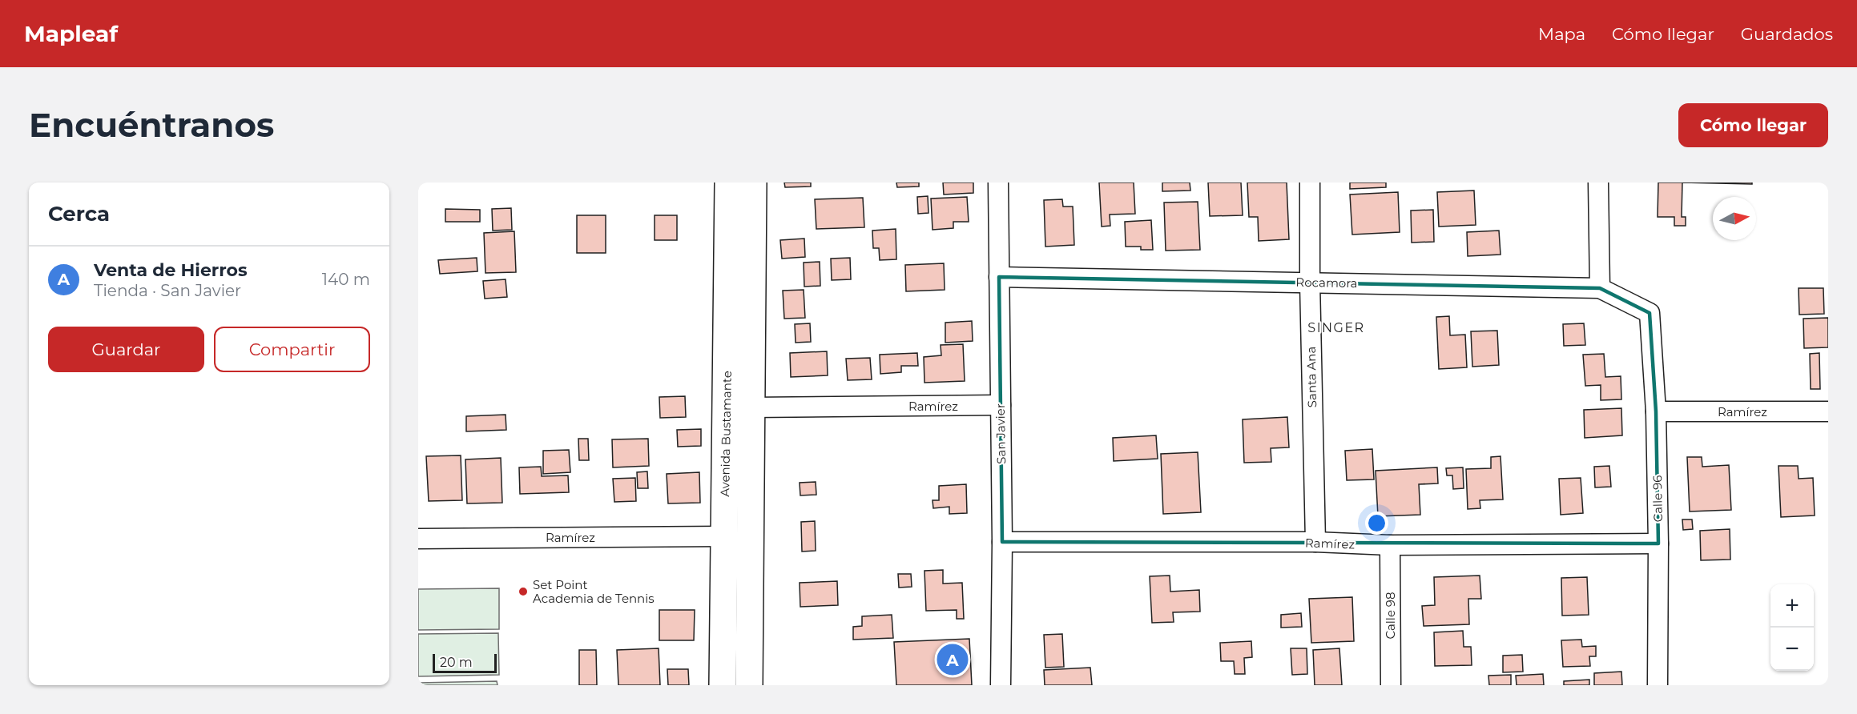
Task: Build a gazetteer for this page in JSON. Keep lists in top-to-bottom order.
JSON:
{
  "streets": {
    "main road": ["Avenida Bustamante"],
    "street": [
      "Rocamora",
      "Santa Ana",
      "Ramírez",
      "San Javier",
      "Calle 96",
      "Calle 98"
    ]
  },
  "crossings": [
    ["Rocamora", "Santa Ana"],
    ["Rocamora", "San Javier"],
    ["Rocamora", "Calle 96"],
    ["Santa Ana", "Ramírez"],
    ["Ramírez", "Avenida Bustamante"],
    ["Ramírez", "San Javier"],
    ["Ramírez", "Calle 96"],
    ["Ramírez", "Calle 98"]
  ],
  "districts": ["SINGER"],
  "places": ["Set Point Academia de Tennis"],
  "scale_bar": "20 m",
  "north": "right",
  "page": {
    "header": "Mapleaf",
    "nav": ["Mapa", "Cómo llegar", "Guardados"],
    "buttons": [
      "Cómo llegar",
      ["Guardar", "Compartir"]
    ],
    "title": "Encuéntranos",
    "heading": "Cerca",
    "list": [
      {
        "mark": "A",
        "name": "Venta de Hierros",
        "note": "Tienda · San Javier",
        "value": "140 m"
      }
    ],
    "map_buttons": ["+", "−"],
    "pins": "A",
    "scale": "20 m"
  }
}
